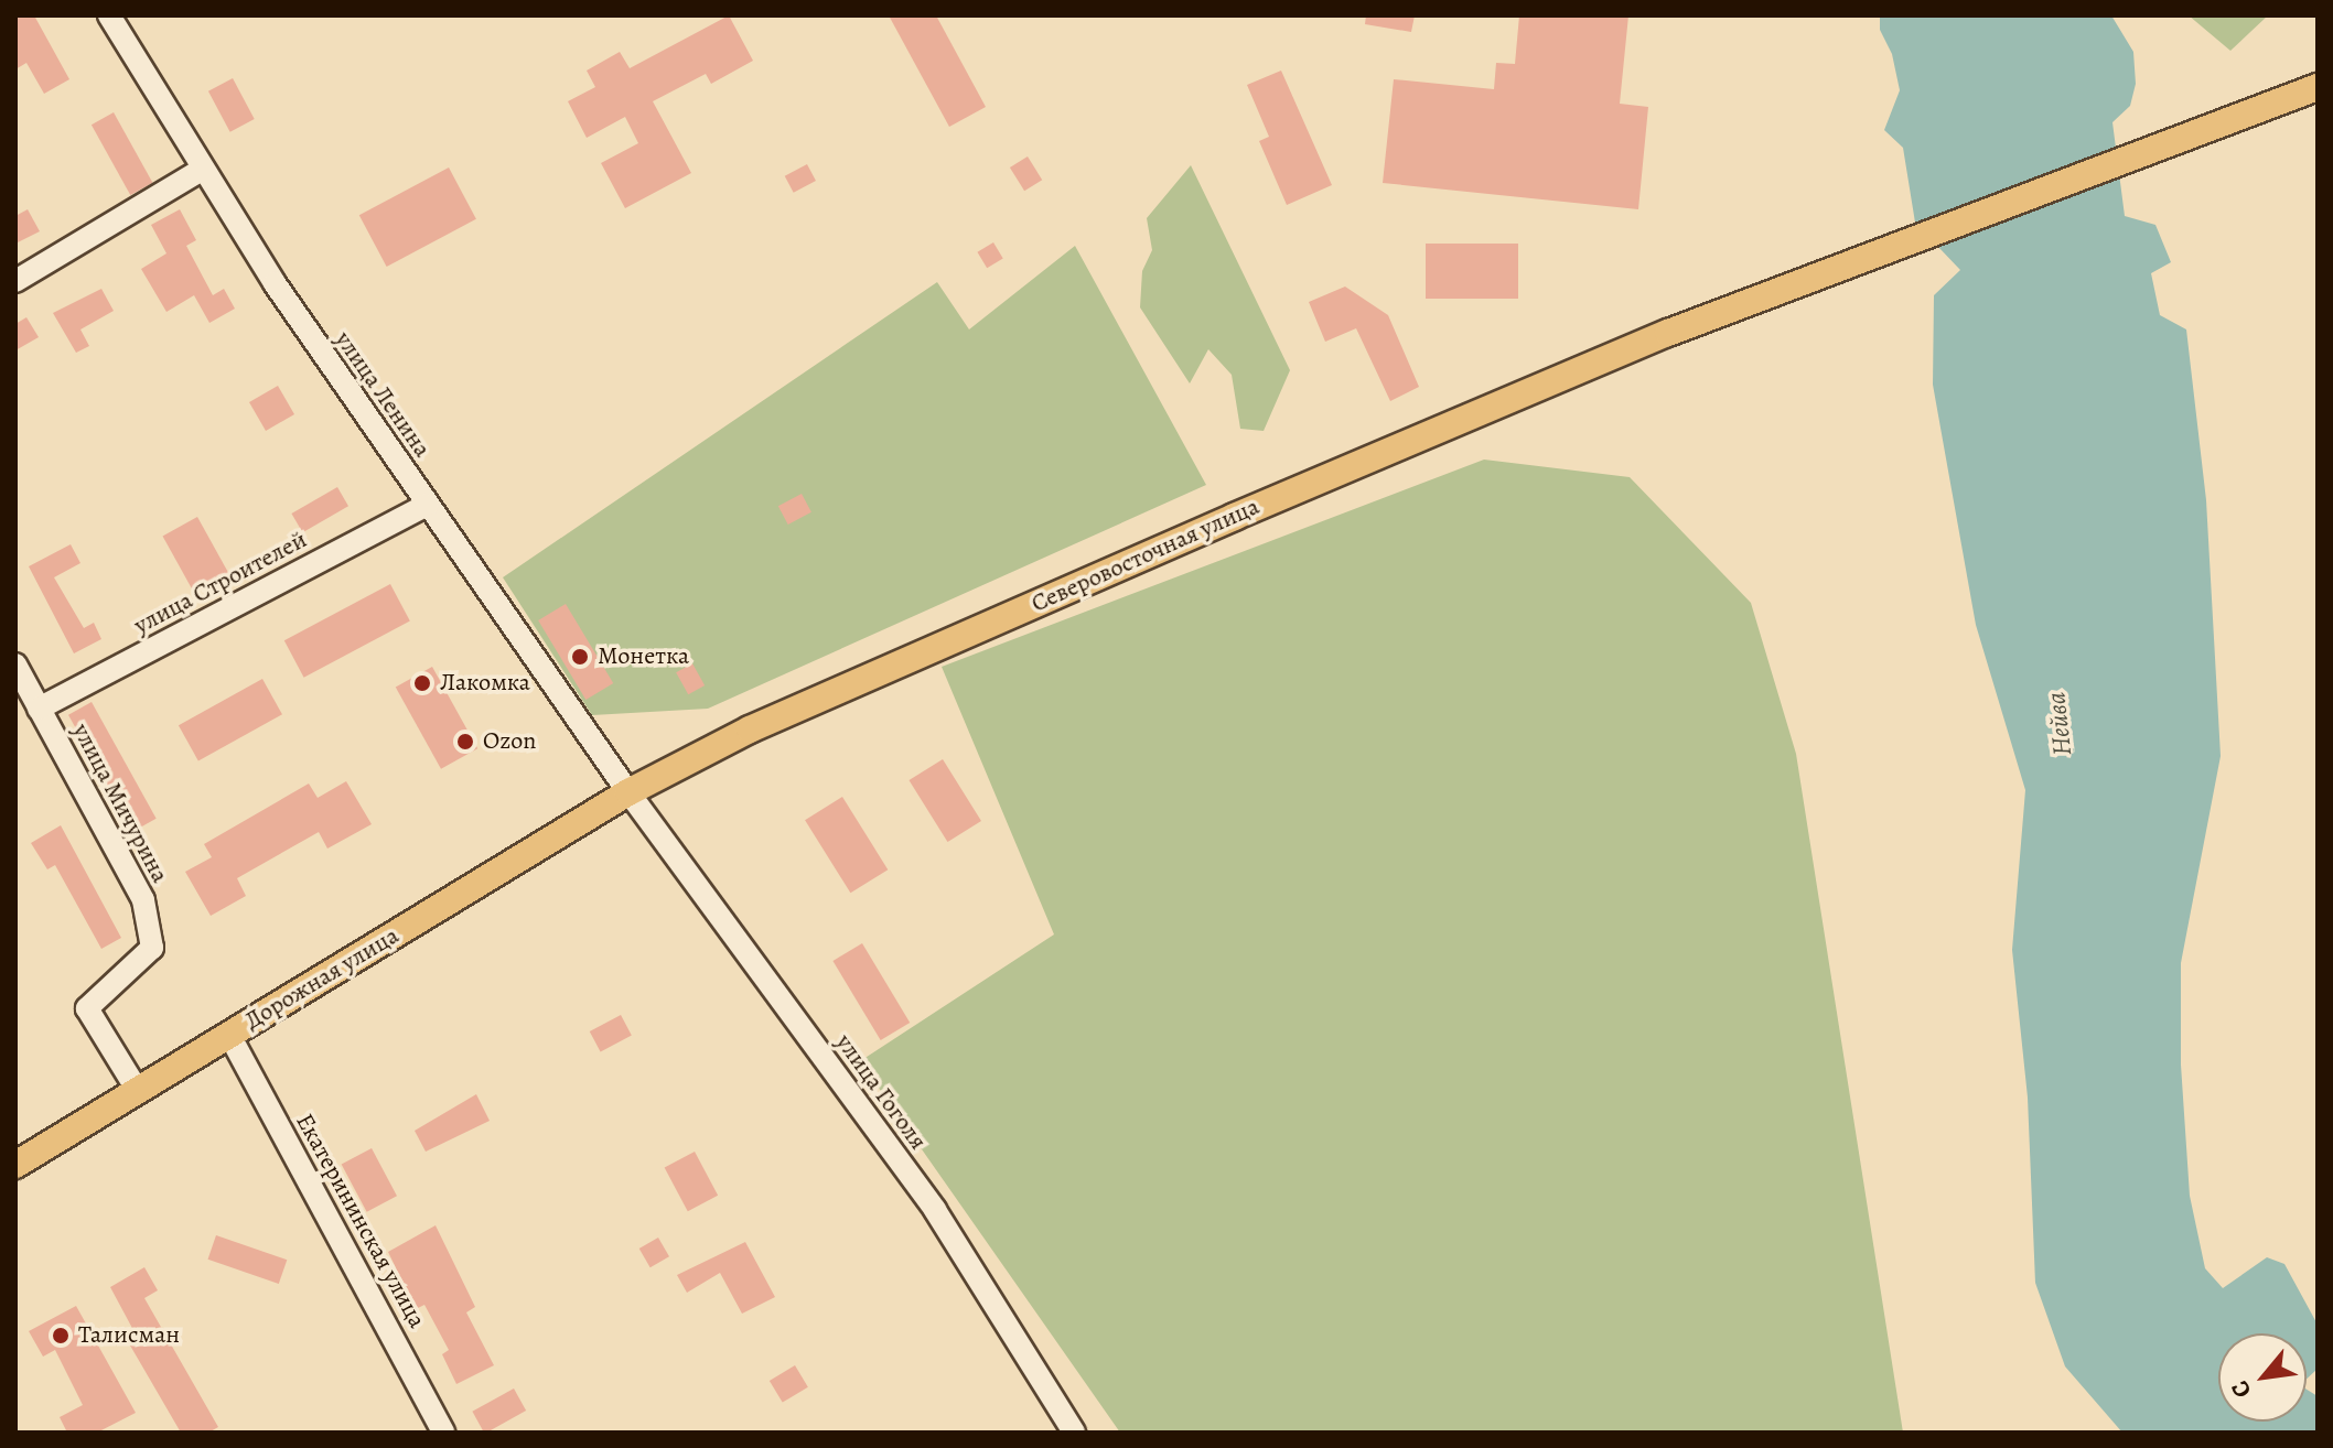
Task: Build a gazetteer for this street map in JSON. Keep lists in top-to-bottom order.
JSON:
{
  "streets": {
    "main road": ["Северовосточная улица", "Дорожная улица"],
    "street": [
      "улица Ленина",
      "улица Строителей",
      "улица Мичурина",
      "улица Гоголя",
      "Екатерининская улица"
    ]
  },
  "crossings": [
    ["улица Ленина", "Северовосточная улица"],
    ["улица Ленина", "улица Строителей"],
    ["улица Ленина", "Дорожная улица"],
    ["улица Ленина", "улица Гоголя"],
    ["Северовосточная улица", "Дорожная улица"],
    ["Северовосточная улица", "улица Гоголя"],
    ["улица Строителей", "улица Мичурина"],
    ["улица Мичурина", "Дорожная улица"],
    ["Дорожная улица", "улица Гоголя"],
    ["Дорожная улица", "Екатерининская улица"]
  ],
  "water": ["Нейва"],
  "places": [
    "Монетка",
    "Лакомка",
    "Ozon",
    "Талисман"
  ],
  "north": "bottom left"
}
